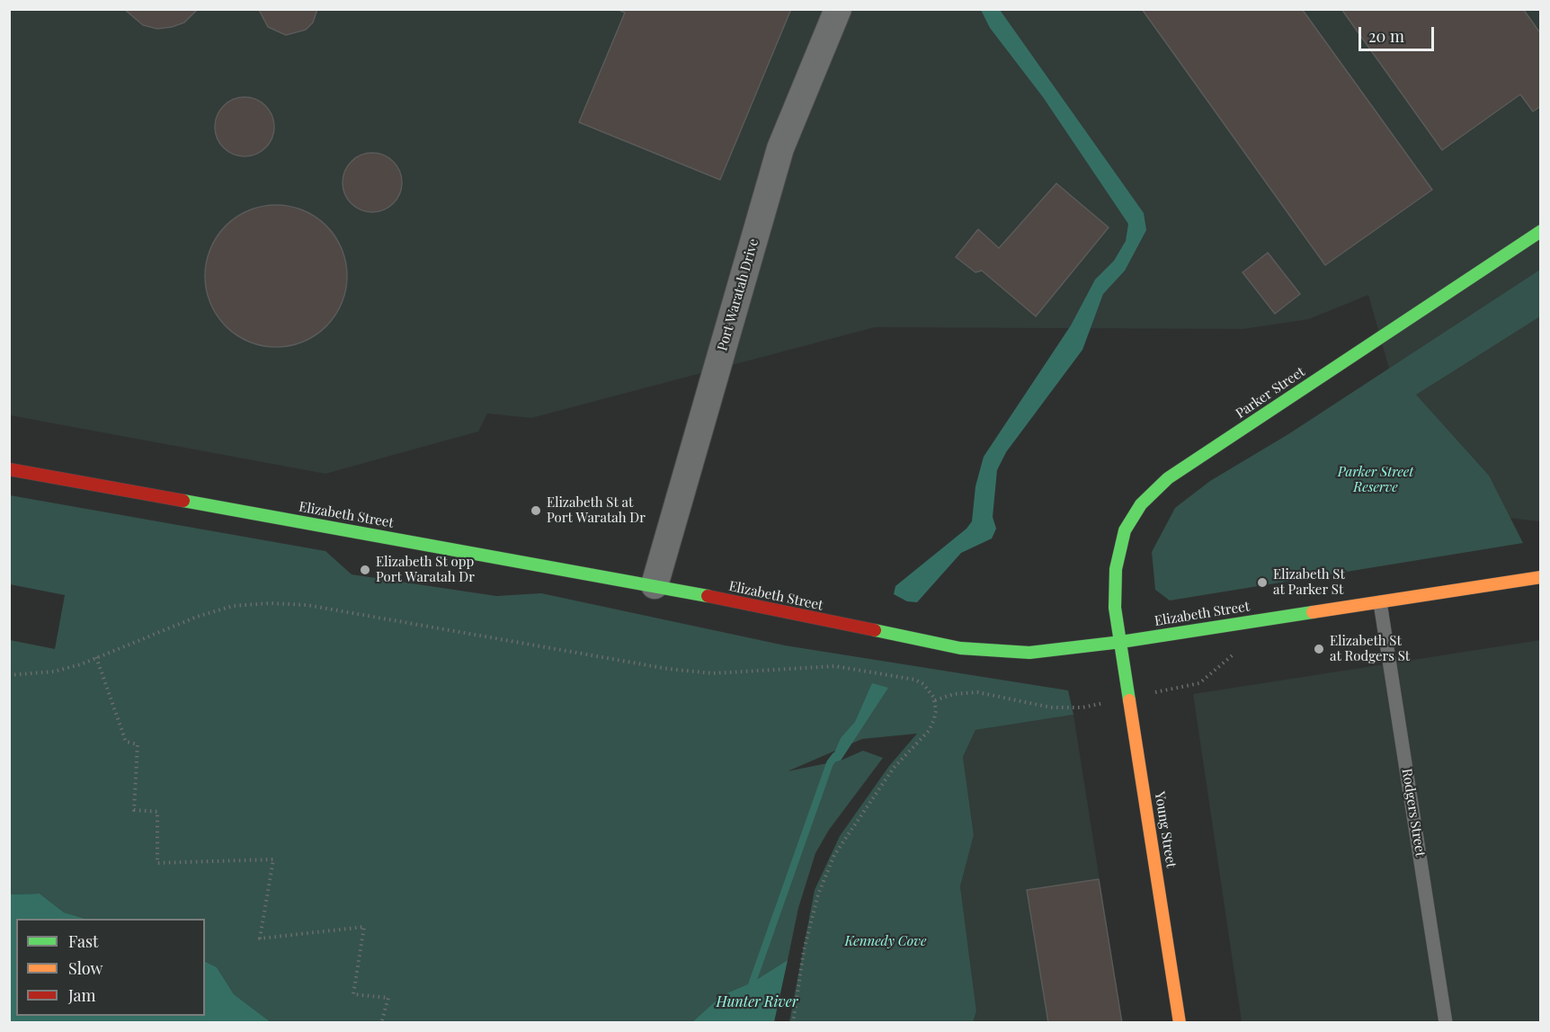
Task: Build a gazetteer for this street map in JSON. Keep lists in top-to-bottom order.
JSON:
{
  "streets": {
    "main road": ["Parker Street", "Elizabeth Street", "Young Street"],
    "street": ["Port Waratah Drive"],
    "lane": ["Rodgers Street"]
  },
  "crossings": [
    ["Port Waratah Drive", "Elizabeth Street"],
    ["Parker Street", "Elizabeth Street"],
    ["Parker Street", "Young Street"],
    ["Elizabeth Street", "Rodgers Street"],
    ["Elizabeth Street", "Young Street"]
  ],
  "water": ["Hunter River"],
  "parks": ["Parker Street Reserve", "Kennedy Cove"],
  "places": [
    "Elizabeth St at Port Waratah Dr",
    "Elizabeth St opp Port Waratah Dr",
    "Elizabeth St at Parker St",
    "Elizabeth St at Rodgers St"
  ],
  "legend": ["Fast", "Slow", "Jam"],
  "scale_bar": "20 m"
}
